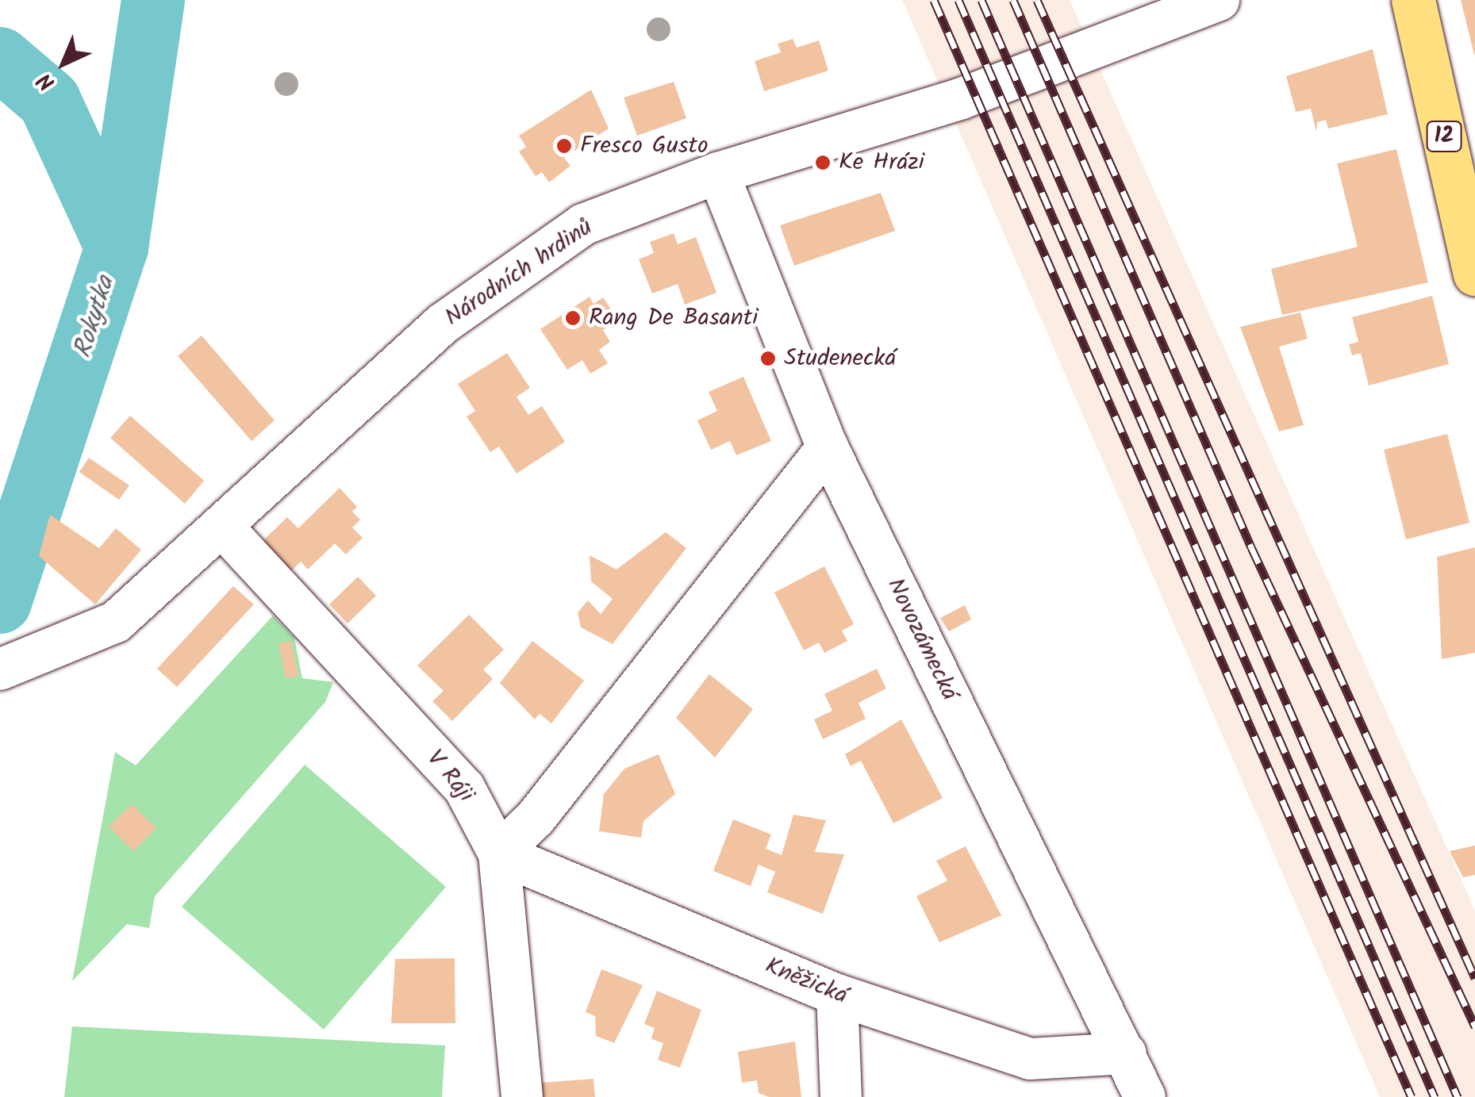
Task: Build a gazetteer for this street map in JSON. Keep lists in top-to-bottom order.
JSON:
{
  "streets": {
    "main road": ["12"],
    "street": [
      "Národních hrdinů",
      "Novozámecká",
      "V Ráji",
      "Kněžická"
    ]
  },
  "crossings": [
    ["Národních hrdinů", "Novozámecká"],
    ["Národních hrdinů", "V Ráji"],
    ["Novozámecká", "Kněžická"],
    ["V Ráji", "Kněžická"]
  ],
  "water": ["Rokytka"],
  "places": [
    "Fresco Gusto",
    "Ke Hrázi",
    "Rang De Basanti",
    "Studenecká"
  ],
  "north": "bottom left"
}
